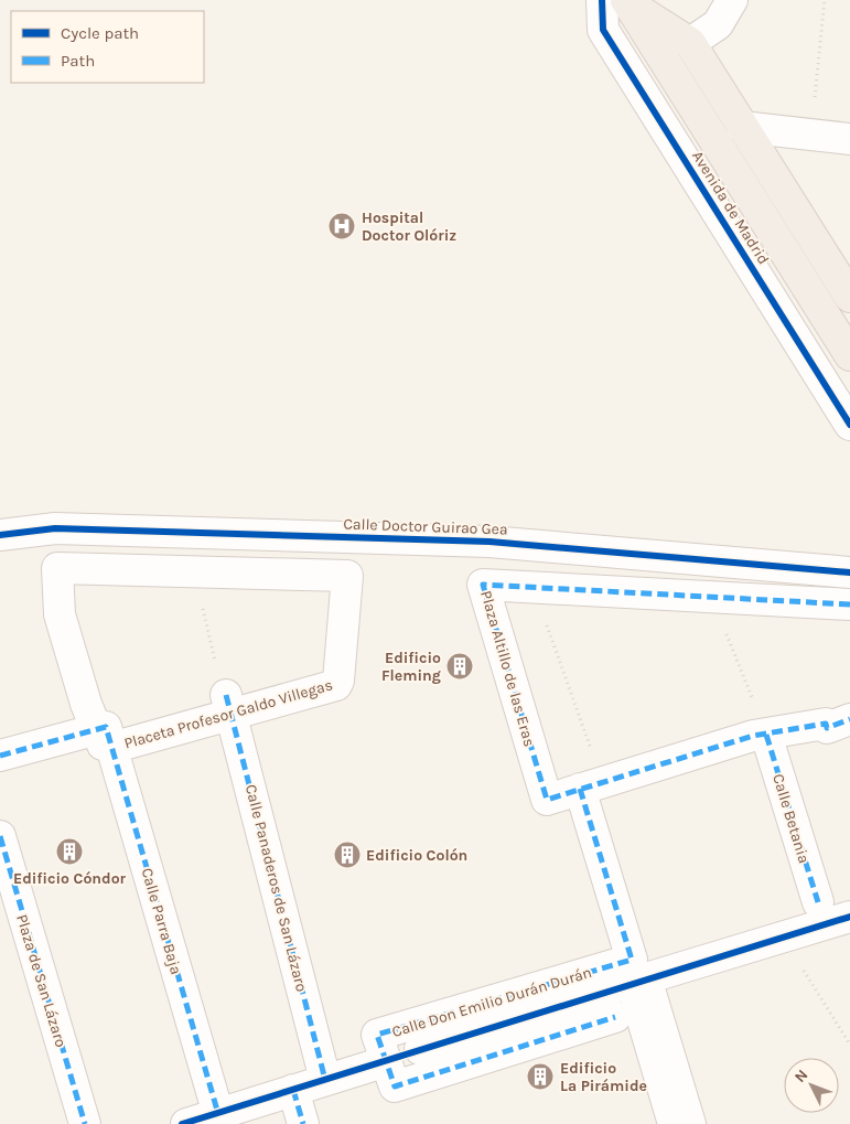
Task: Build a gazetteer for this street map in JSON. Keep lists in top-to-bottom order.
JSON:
{
  "streets": {
    "main road": ["Avenida de Madrid"],
    "street": [
      "Calle Doctor Guirao Gea",
      "Plaza Altillo de las Eras",
      "Placeta Profesor Galdo Villegas",
      "Calle Betania",
      "Calle Panaderos de San Lázaro",
      "Calle Parra Baja",
      "Plaza de San Lázaro",
      "Calle Don Emilio Durán Durán"
    ]
  },
  "crossings": [
    ["Plaza Altillo de las Eras", "Calle Betania"],
    ["Placeta Profesor Galdo Villegas", "Calle Panaderos de San Lázaro"],
    ["Placeta Profesor Galdo Villegas", "Calle Parra Baja"],
    ["Calle Panaderos de San Lázaro", "Calle Don Emilio Durán Durán"],
    ["Calle Parra Baja", "Calle Don Emilio Durán Durán"]
  ],
  "places": {
    "hospital": ["Hospital Doctor Olóriz"],
    "building": [
      "Edificio Fleming",
      "Edificio Cóndor",
      "Edificio Colón",
      "Edificio La Pirámide"
    ]
  },
  "legend": ["Cycle path", "Path"],
  "north": "top left"
}
